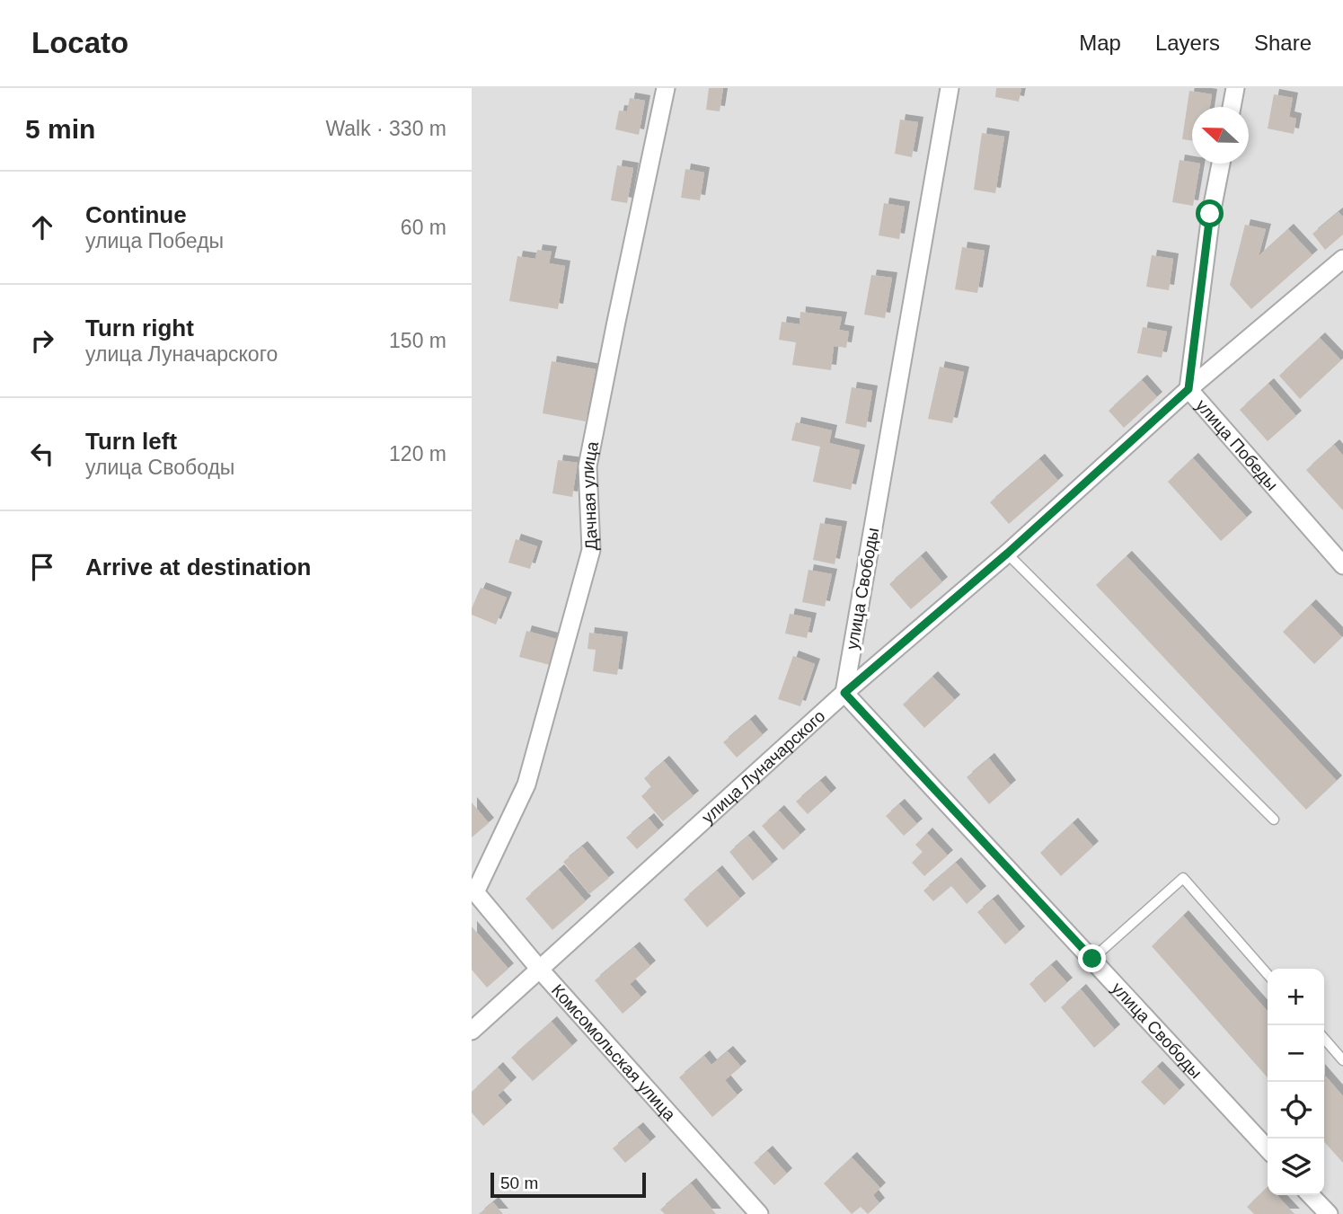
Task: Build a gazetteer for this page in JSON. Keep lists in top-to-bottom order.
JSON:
{
  "streets": {
    "street": [
      "улица Победы",
      "Дачная улица",
      "улица Свободы",
      "улица Луначарского",
      "Комсомольская улица"
    ]
  },
  "crossings": [
    ["улица Победы", "улица Луначарского"],
    ["Дачная улица", "Комсомольская улица"],
    ["улица Свободы", "улица Луначарского"],
    ["улица Луначарского", "Комсомольская улица"]
  ],
  "scale_bar": "50 m",
  "north": "left",
  "page": {
    "header": "Locato",
    "nav": ["Map", "Layers", "Share"],
    "heading": ["5 min", "Walk · 330 m"],
    "list": [
      ["Continue", "улица Победы", "60 m"],
      ["Turn right", "улица Луначарского", "150 m"],
      ["Turn left", "улица Свободы", "120 m"],
      "Arrive at destination"
    ],
    "map_buttons": ["+", "−"],
    "scale": "50 m"
  }
}
